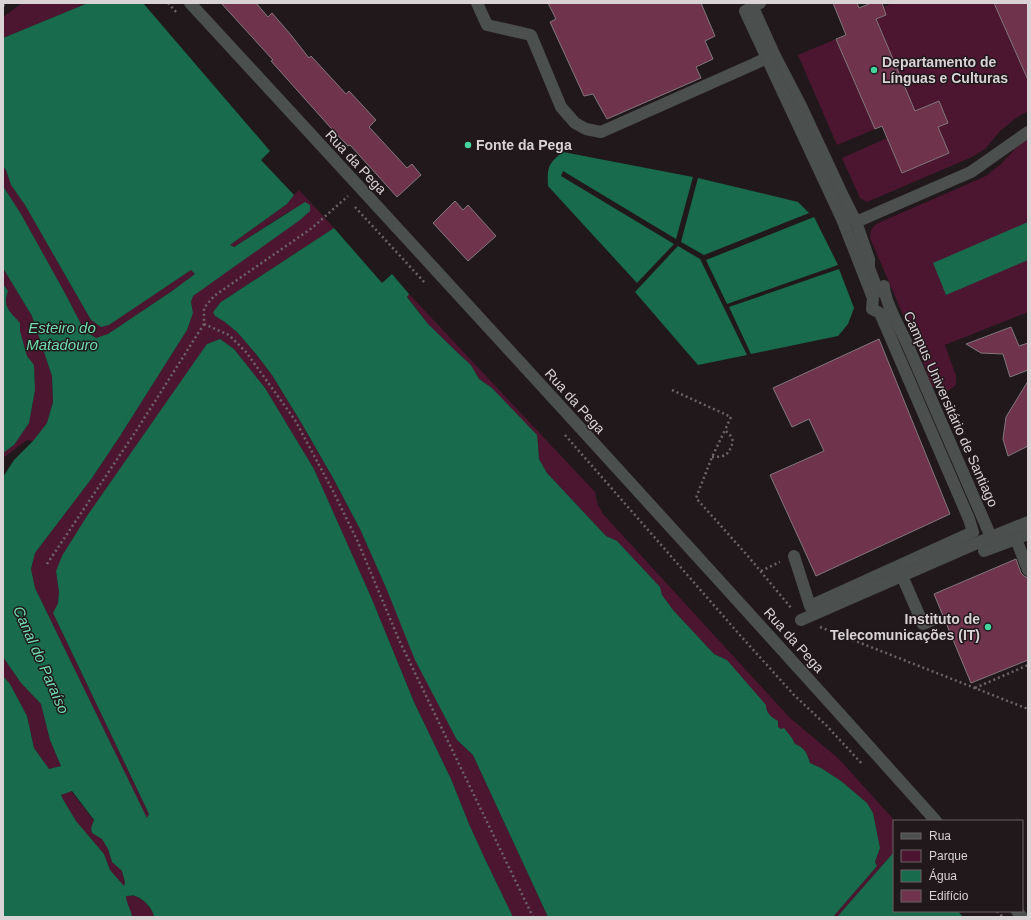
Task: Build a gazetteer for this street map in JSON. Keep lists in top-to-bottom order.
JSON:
{
  "streets": {
    "street": ["Rua da Pega", "Campus Universitário de Santiago"]
  },
  "water": ["Esteiro do Matadouro", "Canal do Paraíso"],
  "places": ["Departamento de Línguas e Culturas", "Fonte da Pega", "Instituto de Telecomunicações (IT)"],
  "legend": [
    "Rua",
    "Parque",
    "Água",
    "Edifício"
  ]
}
